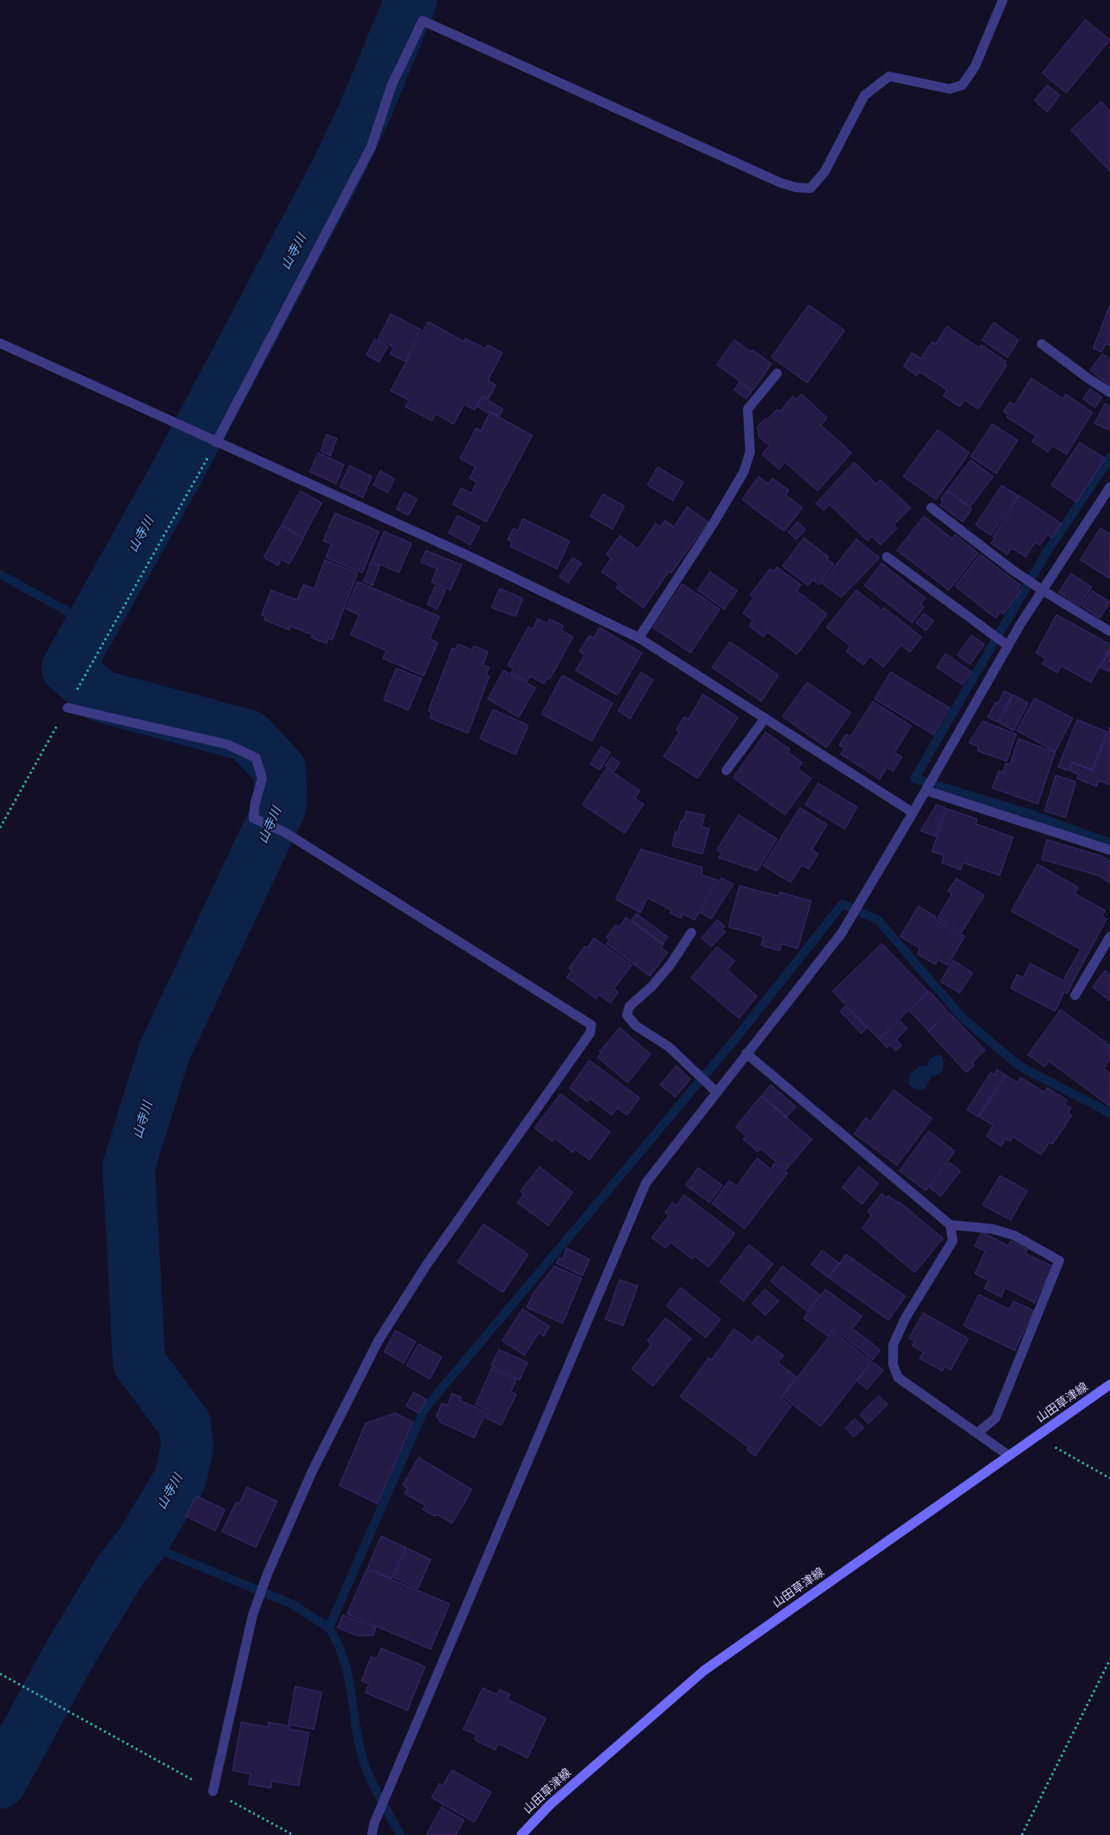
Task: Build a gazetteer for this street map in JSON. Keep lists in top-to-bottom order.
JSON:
{
  "streets": {
    "main road": ["山田草津線"]
  },
  "water": ["山寺川"]
}
